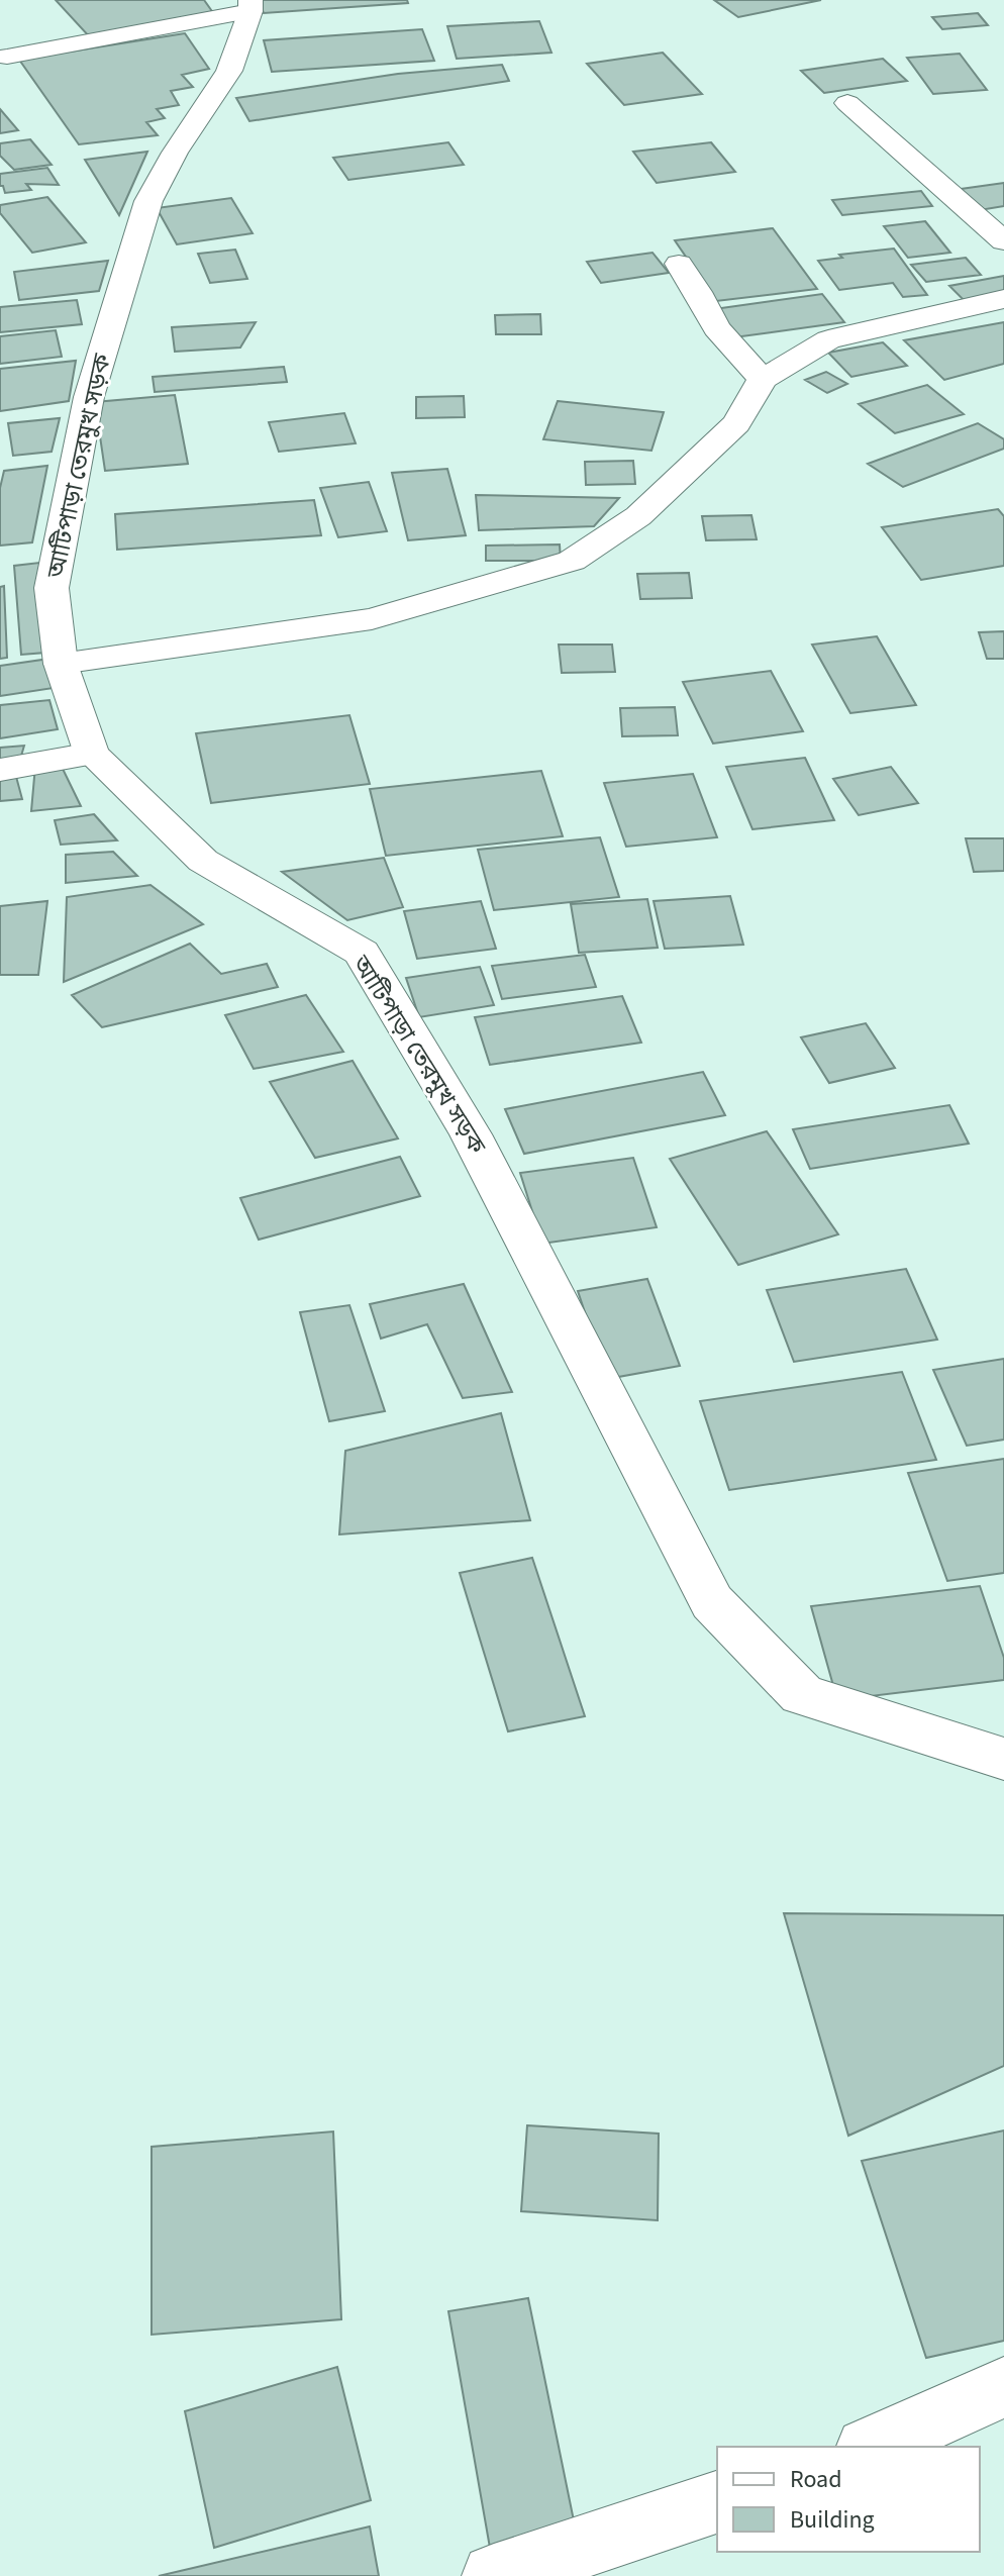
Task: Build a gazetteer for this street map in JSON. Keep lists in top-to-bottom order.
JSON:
{
  "streets": {
    "main road": ["আটিপাড়া তেরমুখ সড়ক"]
  },
  "legend": ["Road", "Building"]
}
